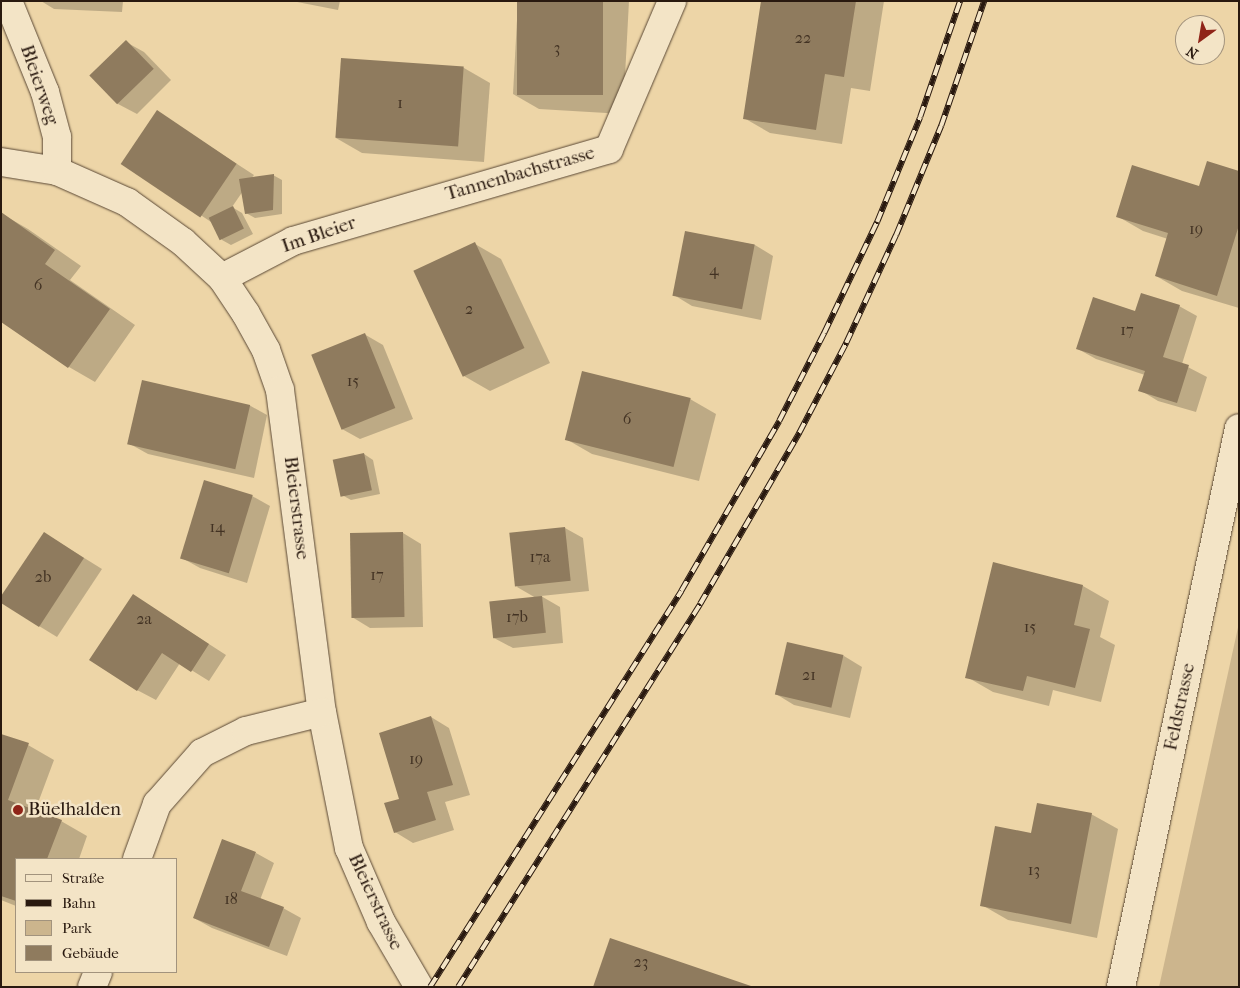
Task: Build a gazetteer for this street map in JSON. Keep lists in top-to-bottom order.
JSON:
{
  "streets": {
    "street": [
      "Bleierweg",
      "Tannenbachstrasse",
      "Im Bleier",
      "Bleierstrasse",
      "Feldstrasse"
    ]
  },
  "crossings": [
    ["Bleierweg", "Bleierstrasse"],
    ["Tannenbachstrasse", "Im Bleier"],
    ["Im Bleier", "Bleierstrasse"]
  ],
  "places": ["Büelhalden"],
  "house_numbers": [
    "22",
    "3",
    "1",
    "19",
    "4",
    "6",
    "2",
    "17",
    "15",
    "6",
    "14",
    "17a",
    "17",
    "2b",
    "17b",
    "2a",
    "15",
    "21",
    "19",
    "13",
    "18",
    "23"
  ],
  "legend": [
    "Straße",
    "Bahn",
    "Park",
    "Gebäude"
  ],
  "north": "bottom left"
}
